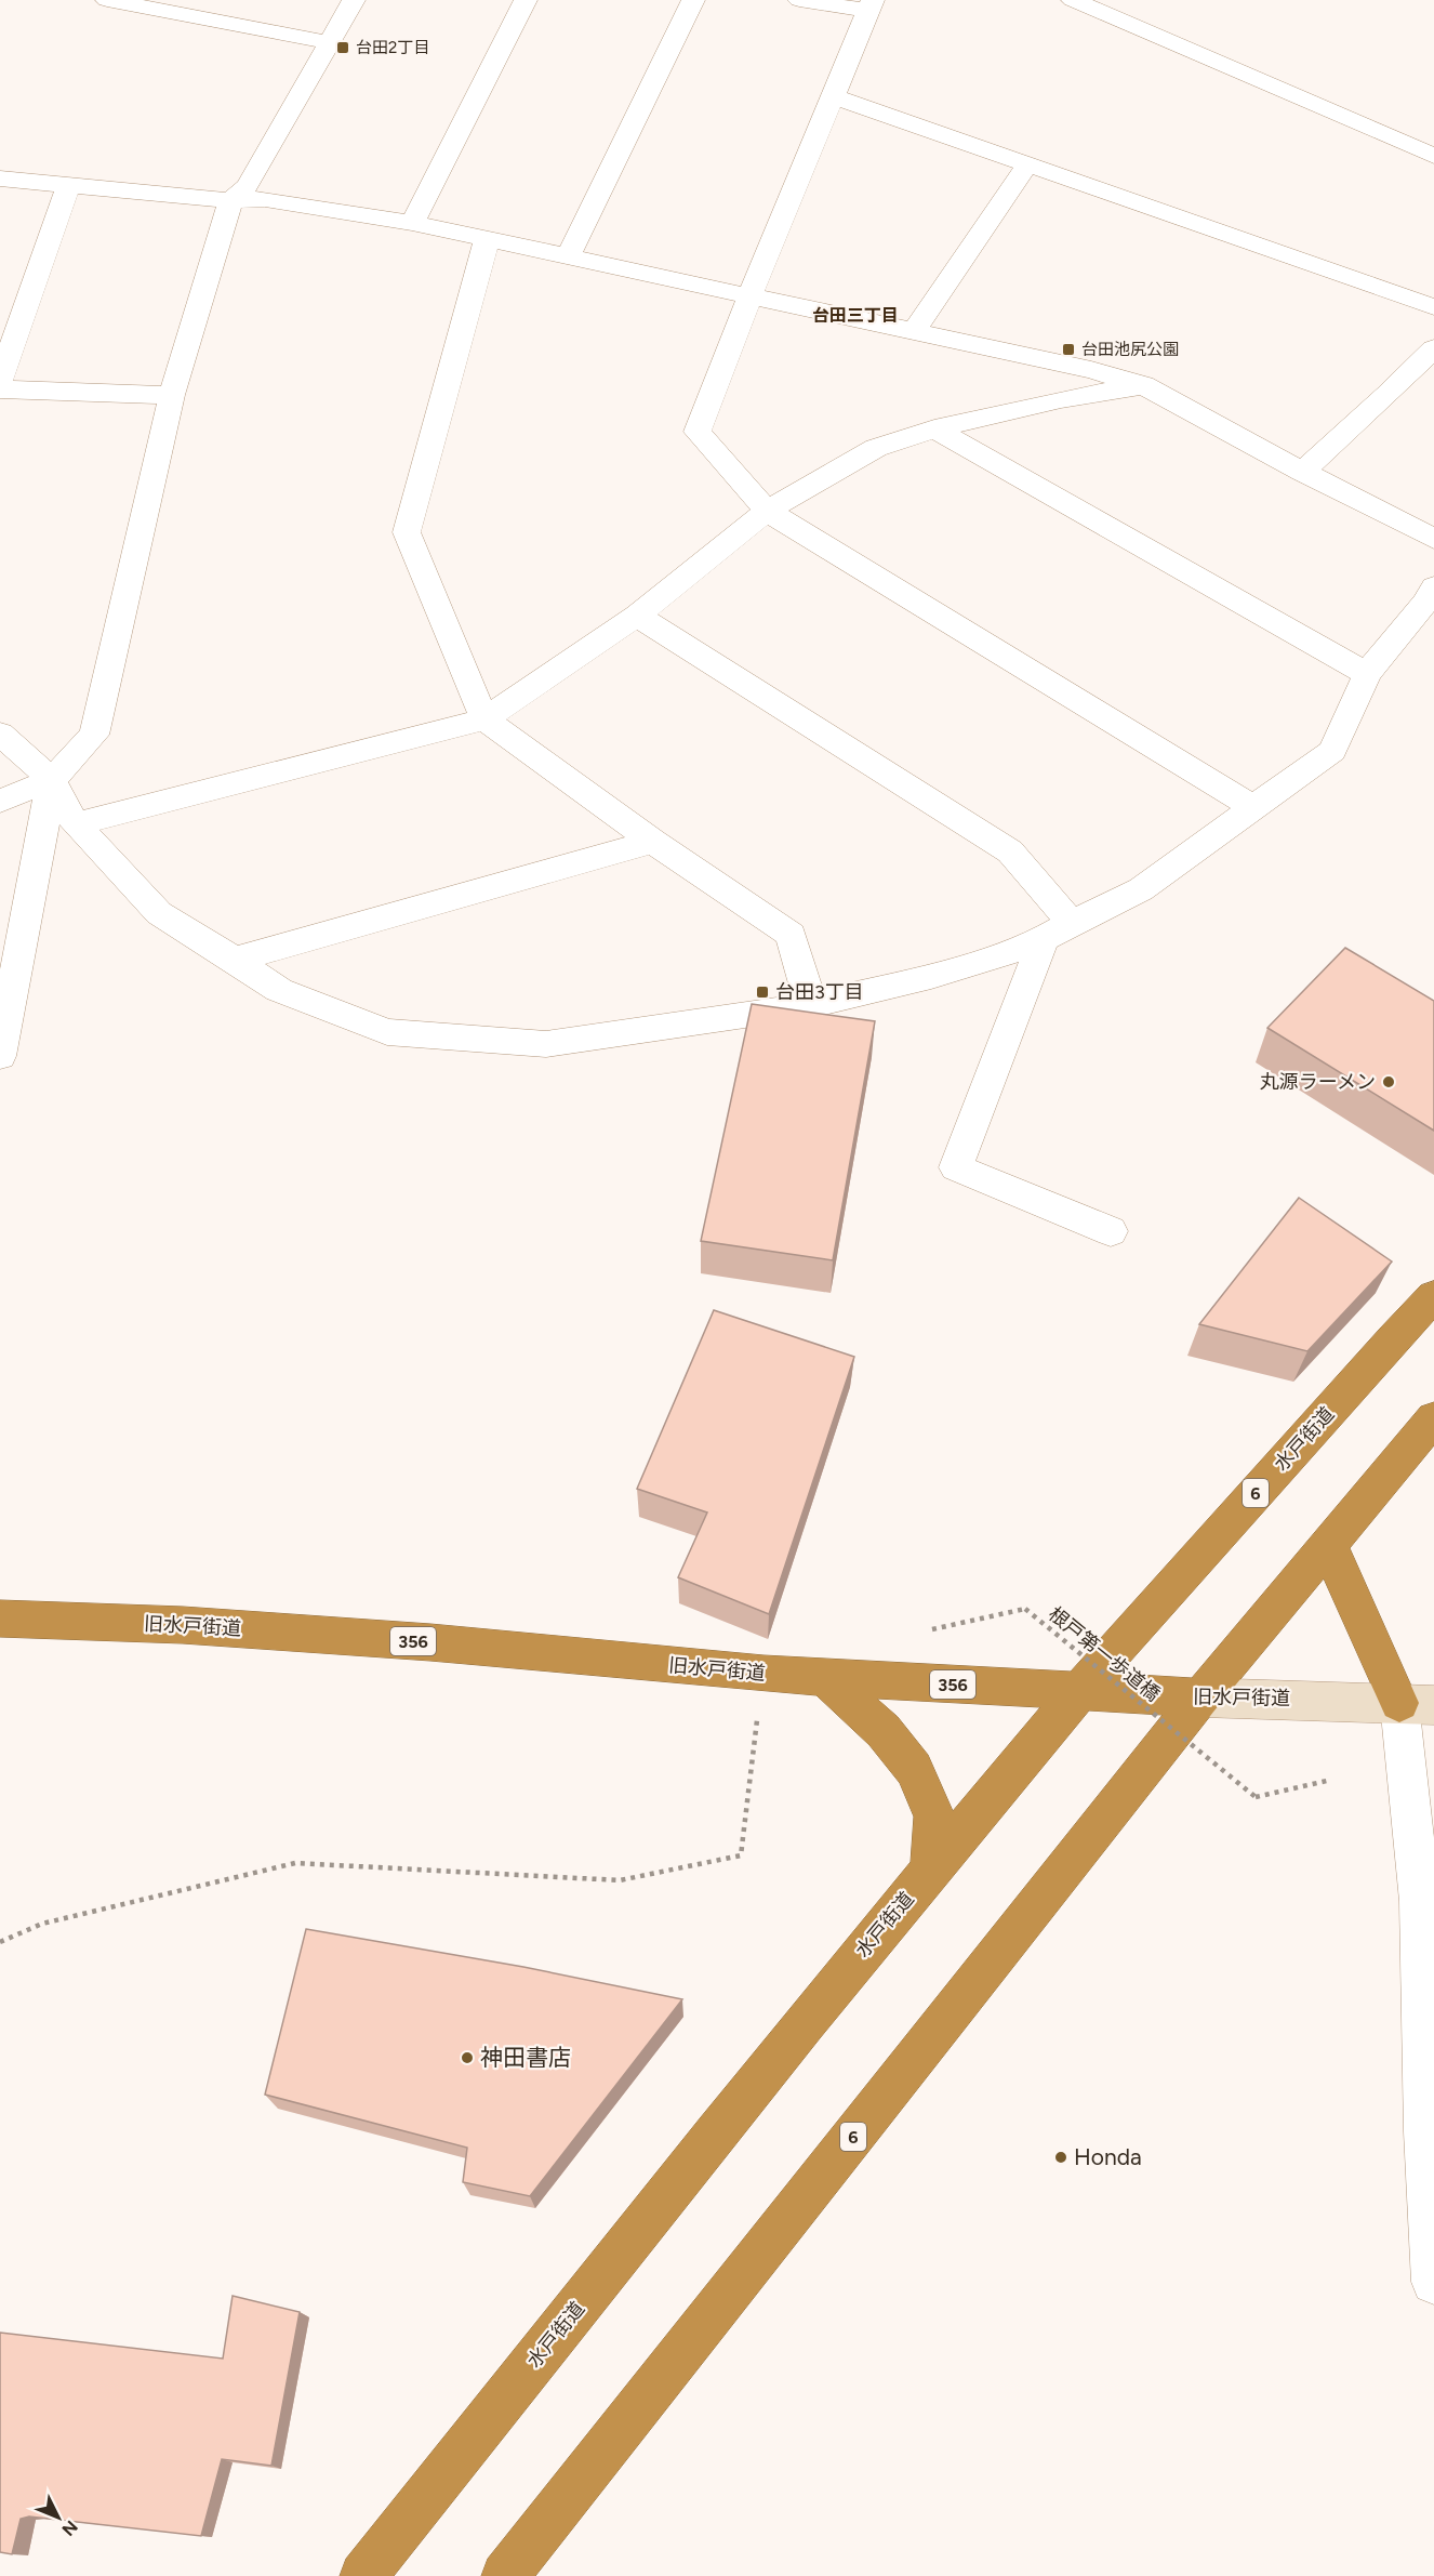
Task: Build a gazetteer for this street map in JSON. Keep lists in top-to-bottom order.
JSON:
{
  "streets": {
    "highway": [
      "水戸街道",
      "6",
      "旧水戸街道",
      "356"
    ],
    "path": ["根戸第一歩道橋"]
  },
  "crossings": [
    ["水戸街道", "旧水戸街道"],
    ["6", "旧水戸街道"]
  ],
  "districts": ["台田三丁目"],
  "places": {
    "transit": ["台田2丁目", "台田池尻公園", "台田3丁目"],
    "other": ["丸源ラーメン", "神田書店", "Honda"]
  },
  "north": "bottom right"
}
